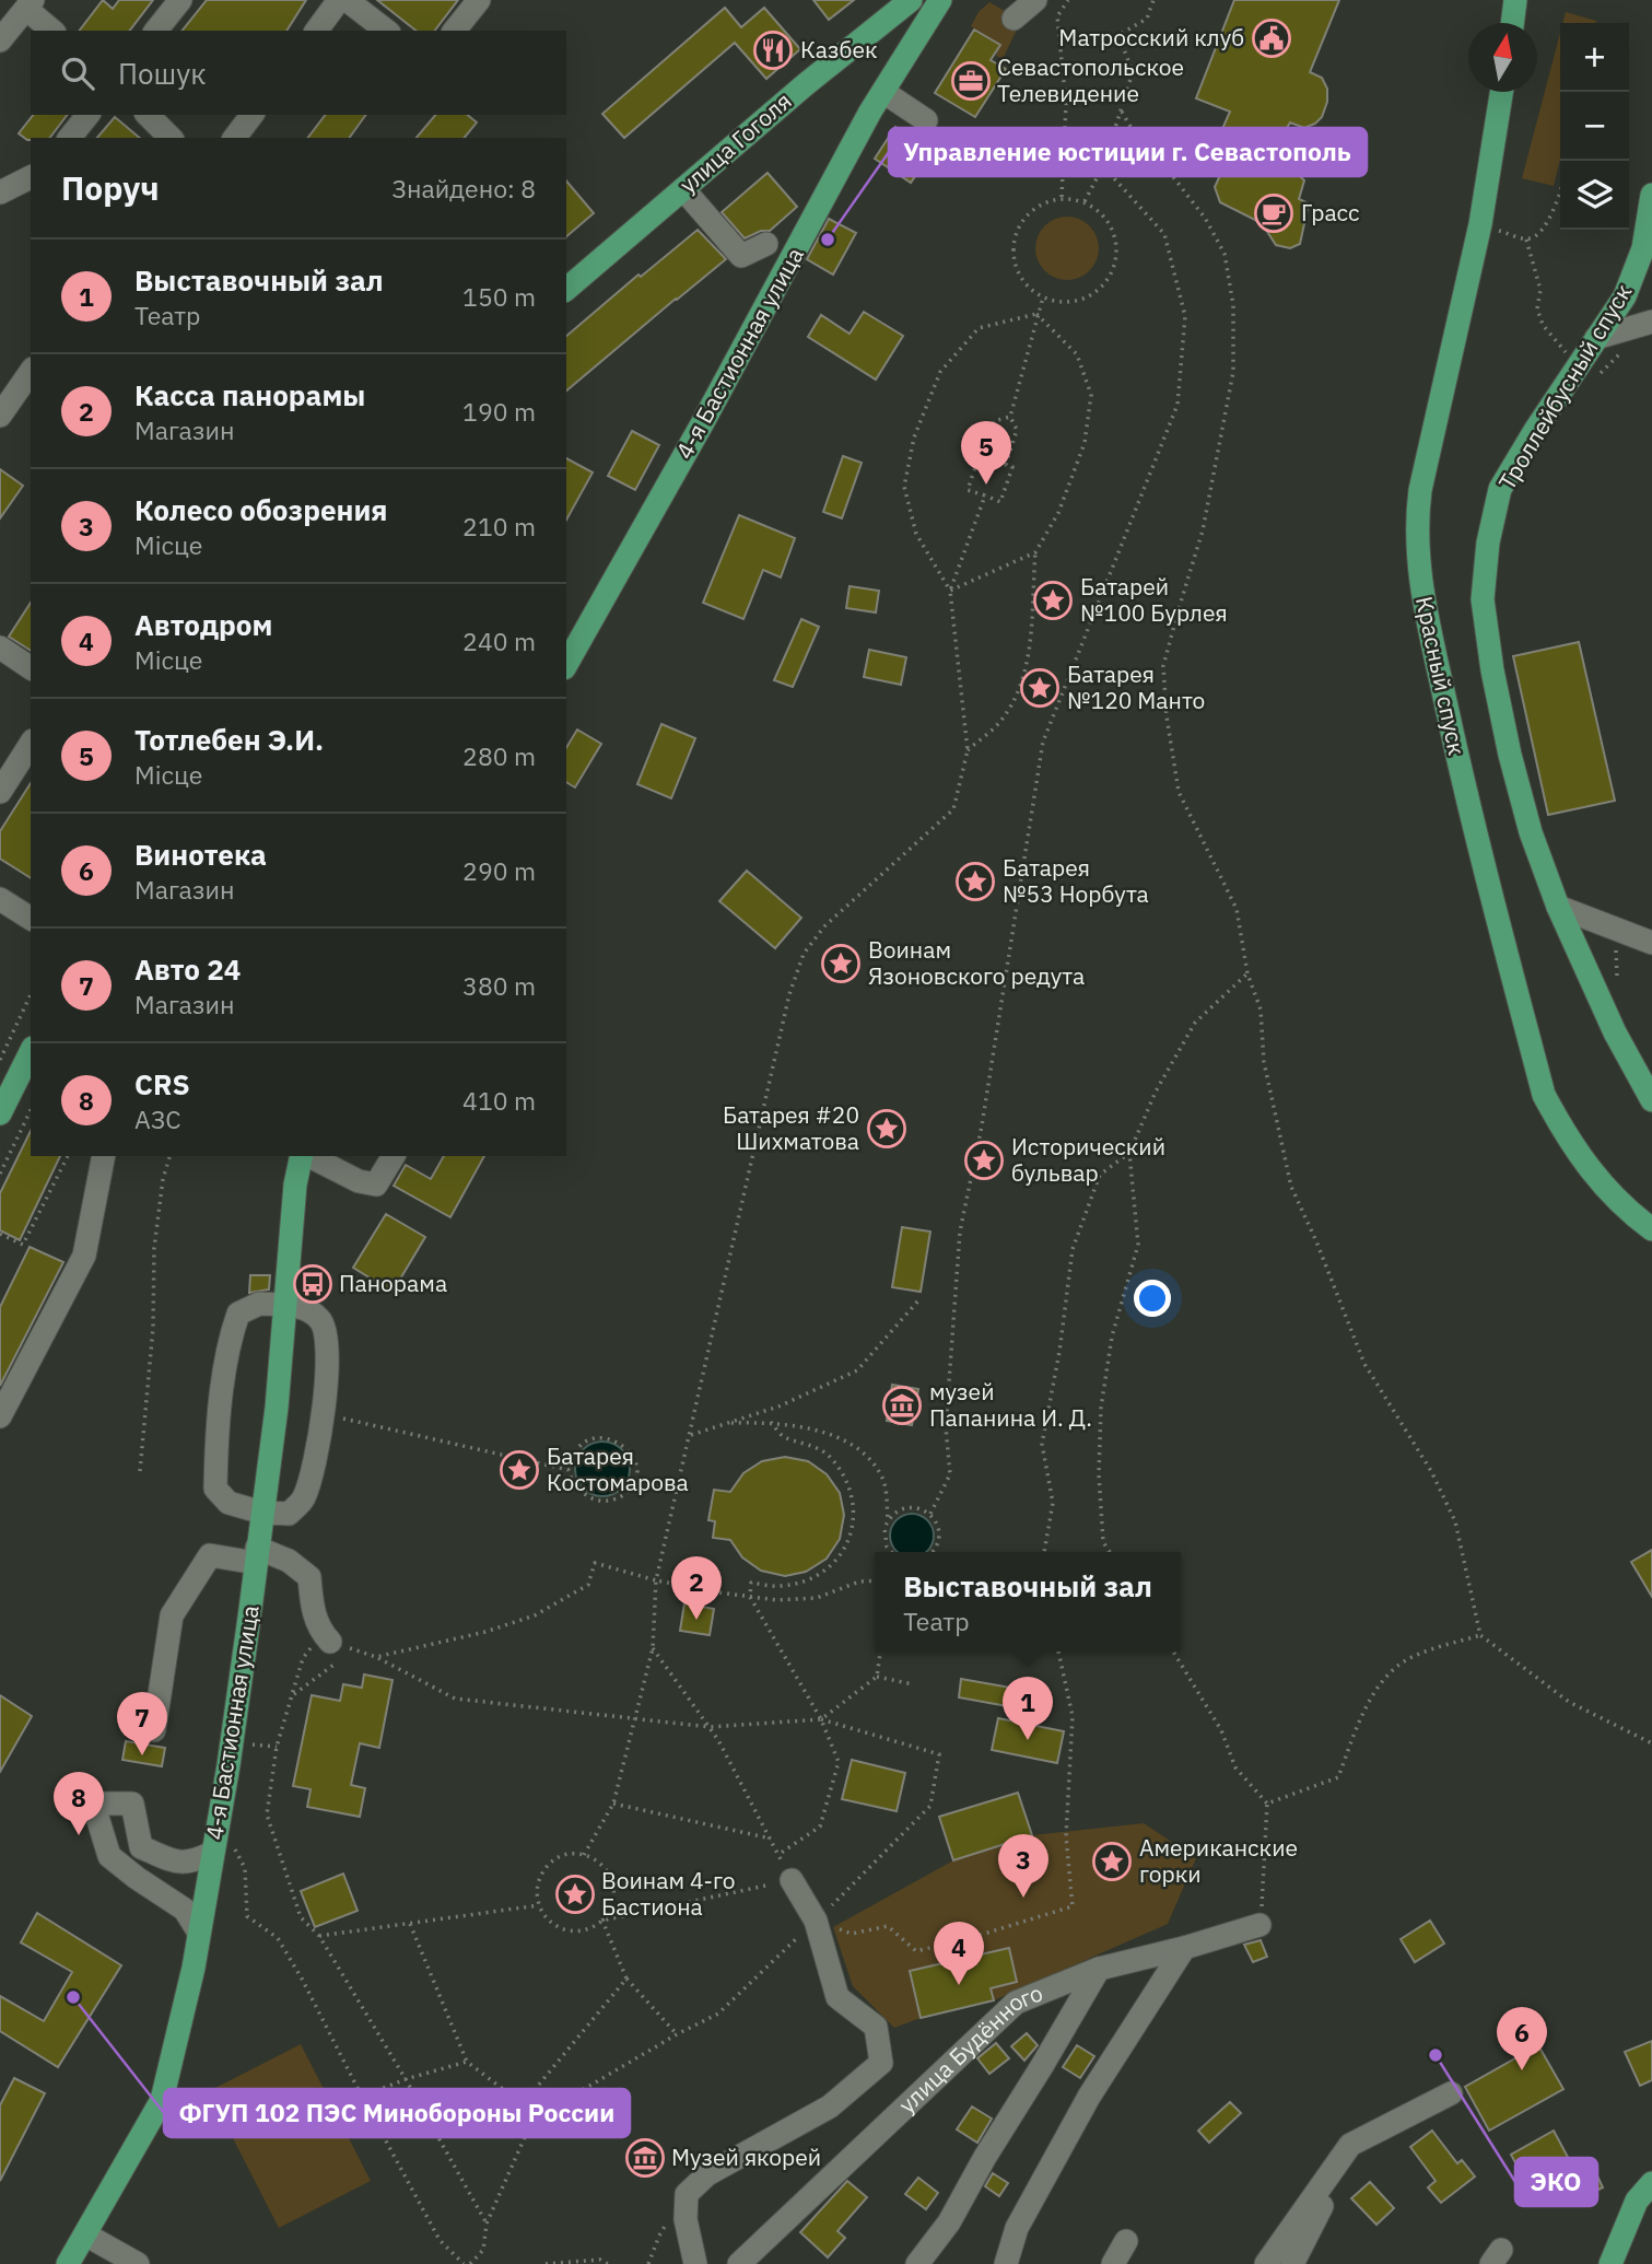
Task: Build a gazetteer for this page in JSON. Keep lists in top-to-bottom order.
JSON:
{
  "streets": {
    "main road": [
      "улица Гоголя",
      "4-я Бастионная улица",
      "Троллейбусный спуск",
      "Красный спуск"
    ],
    "street": ["улица Будённого"]
  },
  "places": {
    "public building": ["Матросский клуб"],
    "restaurant": ["Казбек"],
    "office": ["Севастопольское Телевидение"],
    "cafe": ["Грасс"],
    "other": ["Управление юстиции г. Севастополь", "ФГУП 102 ПЭС Минобороны России", "ЭКО"],
    "place": [
      "Батарей №100 Бурлея",
      "Батарея №120 Манто",
      "Батарея №53 Норбута",
      "Воинам Язоновского редута",
      "Батарея #20 Шихматова",
      "Исторический бульвар",
      "Батарея Костомарова",
      "Американские горки",
      "Воинам 4-го Бастиона"
    ],
    "bus stop": ["Панорама"],
    "museum": ["музей Папанина И. Д.", "Музей якорей"]
  },
  "north": "top",
  "page": {
    "map_buttons": ["+", "−"],
    "search": "Пошук",
    "heading": ["Поруч", "Знайдено: 8"],
    "list": [
      {
        "mark": "1",
        "name": "Выставочный зал",
        "note": "Театр",
        "value": "150 m"
      },
      {
        "mark": "2",
        "name": "Касса панорамы",
        "note": "Магазин",
        "value": "190 m"
      },
      {
        "mark": "3",
        "name": "Колесо обозрения",
        "note": "Місце",
        "value": "210 m"
      },
      {
        "mark": "4",
        "name": "Автодром",
        "note": "Місце",
        "value": "240 m"
      },
      {
        "mark": "5",
        "name": "Тотлебен Э.И.",
        "note": "Місце",
        "value": "280 m"
      },
      {
        "mark": "6",
        "name": "Винотека",
        "note": "Магазин",
        "value": "290 m"
      },
      {
        "mark": "7",
        "name": "Авто 24",
        "note": "Магазин",
        "value": "380 m"
      },
      {
        "mark": "8",
        "name": "CRS",
        "note": "АЗС",
        "value": "410 m"
      }
    ],
    "pins": [
      "5",
      "2",
      "1",
      "7",
      "8",
      "3",
      "4",
      "6"
    ],
    "popup": ["Выставочный зал", "Театр"]
  }
}
